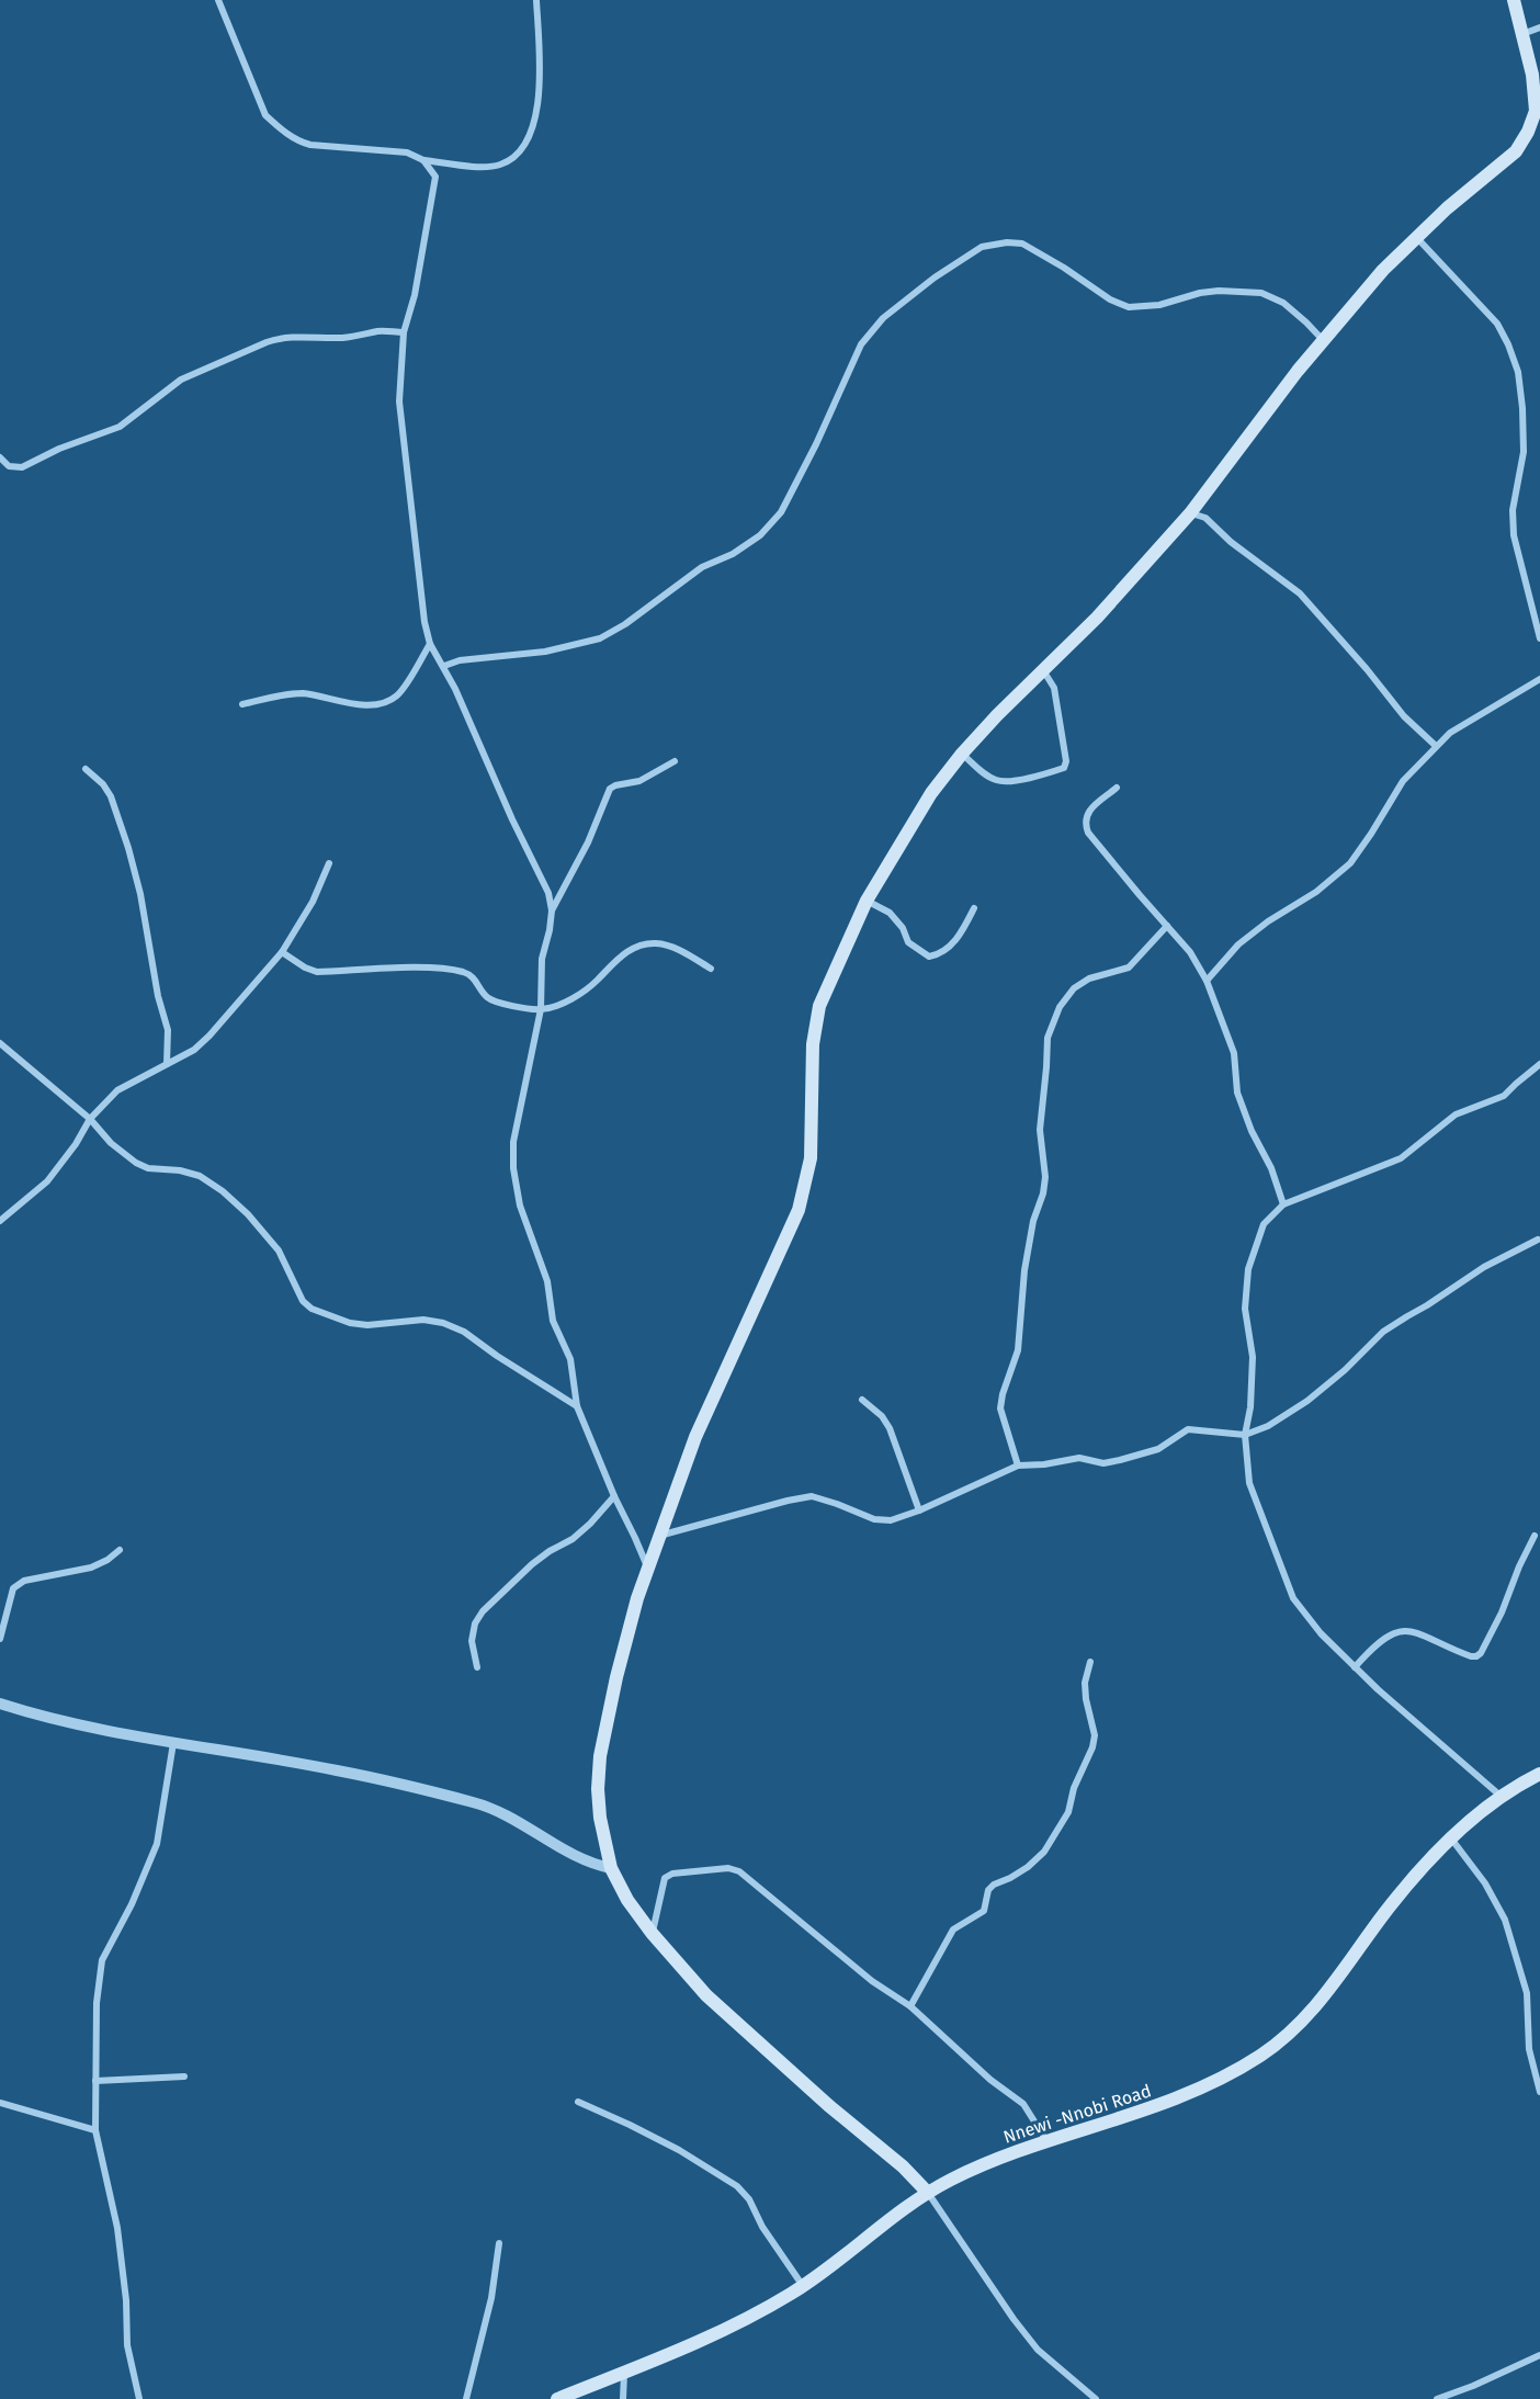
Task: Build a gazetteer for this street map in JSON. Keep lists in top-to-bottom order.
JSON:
{
  "streets": {
    "main road": ["Nnewi -Nnobi Road"]
  }
}
